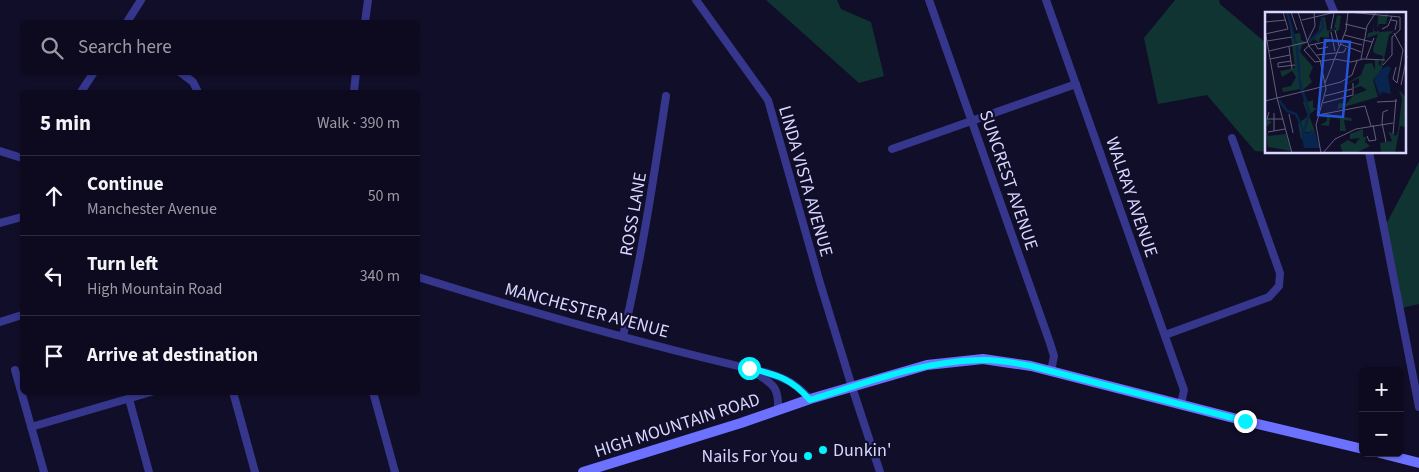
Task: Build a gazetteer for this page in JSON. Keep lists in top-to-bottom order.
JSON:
{
  "streets": {
    "street": [
      "SUNCREST AVENUE",
      "LINDA VISTA AVENUE",
      "WALRAY AVENUE",
      "ROSS LANE",
      "MANCHESTER AVENUE",
      "HIGH MOUNTAIN ROAD"
    ]
  },
  "crossings": [
    ["SUNCREST AVENUE", "HIGH MOUNTAIN ROAD"],
    ["LINDA VISTA AVENUE", "HIGH MOUNTAIN ROAD"],
    ["WALRAY AVENUE", "HIGH MOUNTAIN ROAD"],
    ["ROSS LANE", "MANCHESTER AVENUE"],
    ["MANCHESTER AVENUE", "HIGH MOUNTAIN ROAD"]
  ],
  "places": ["Dunkin'", "Nails For You"],
  "page": {
    "search": "Search here",
    "heading": ["5 min", "Walk · 390 m"],
    "list": [
      ["Continue", "Manchester Avenue", "50 m"],
      ["Turn left", "High Mountain Road", "340 m"],
      "Arrive at destination"
    ],
    "map_buttons": ["+", "−"]
  }
}
